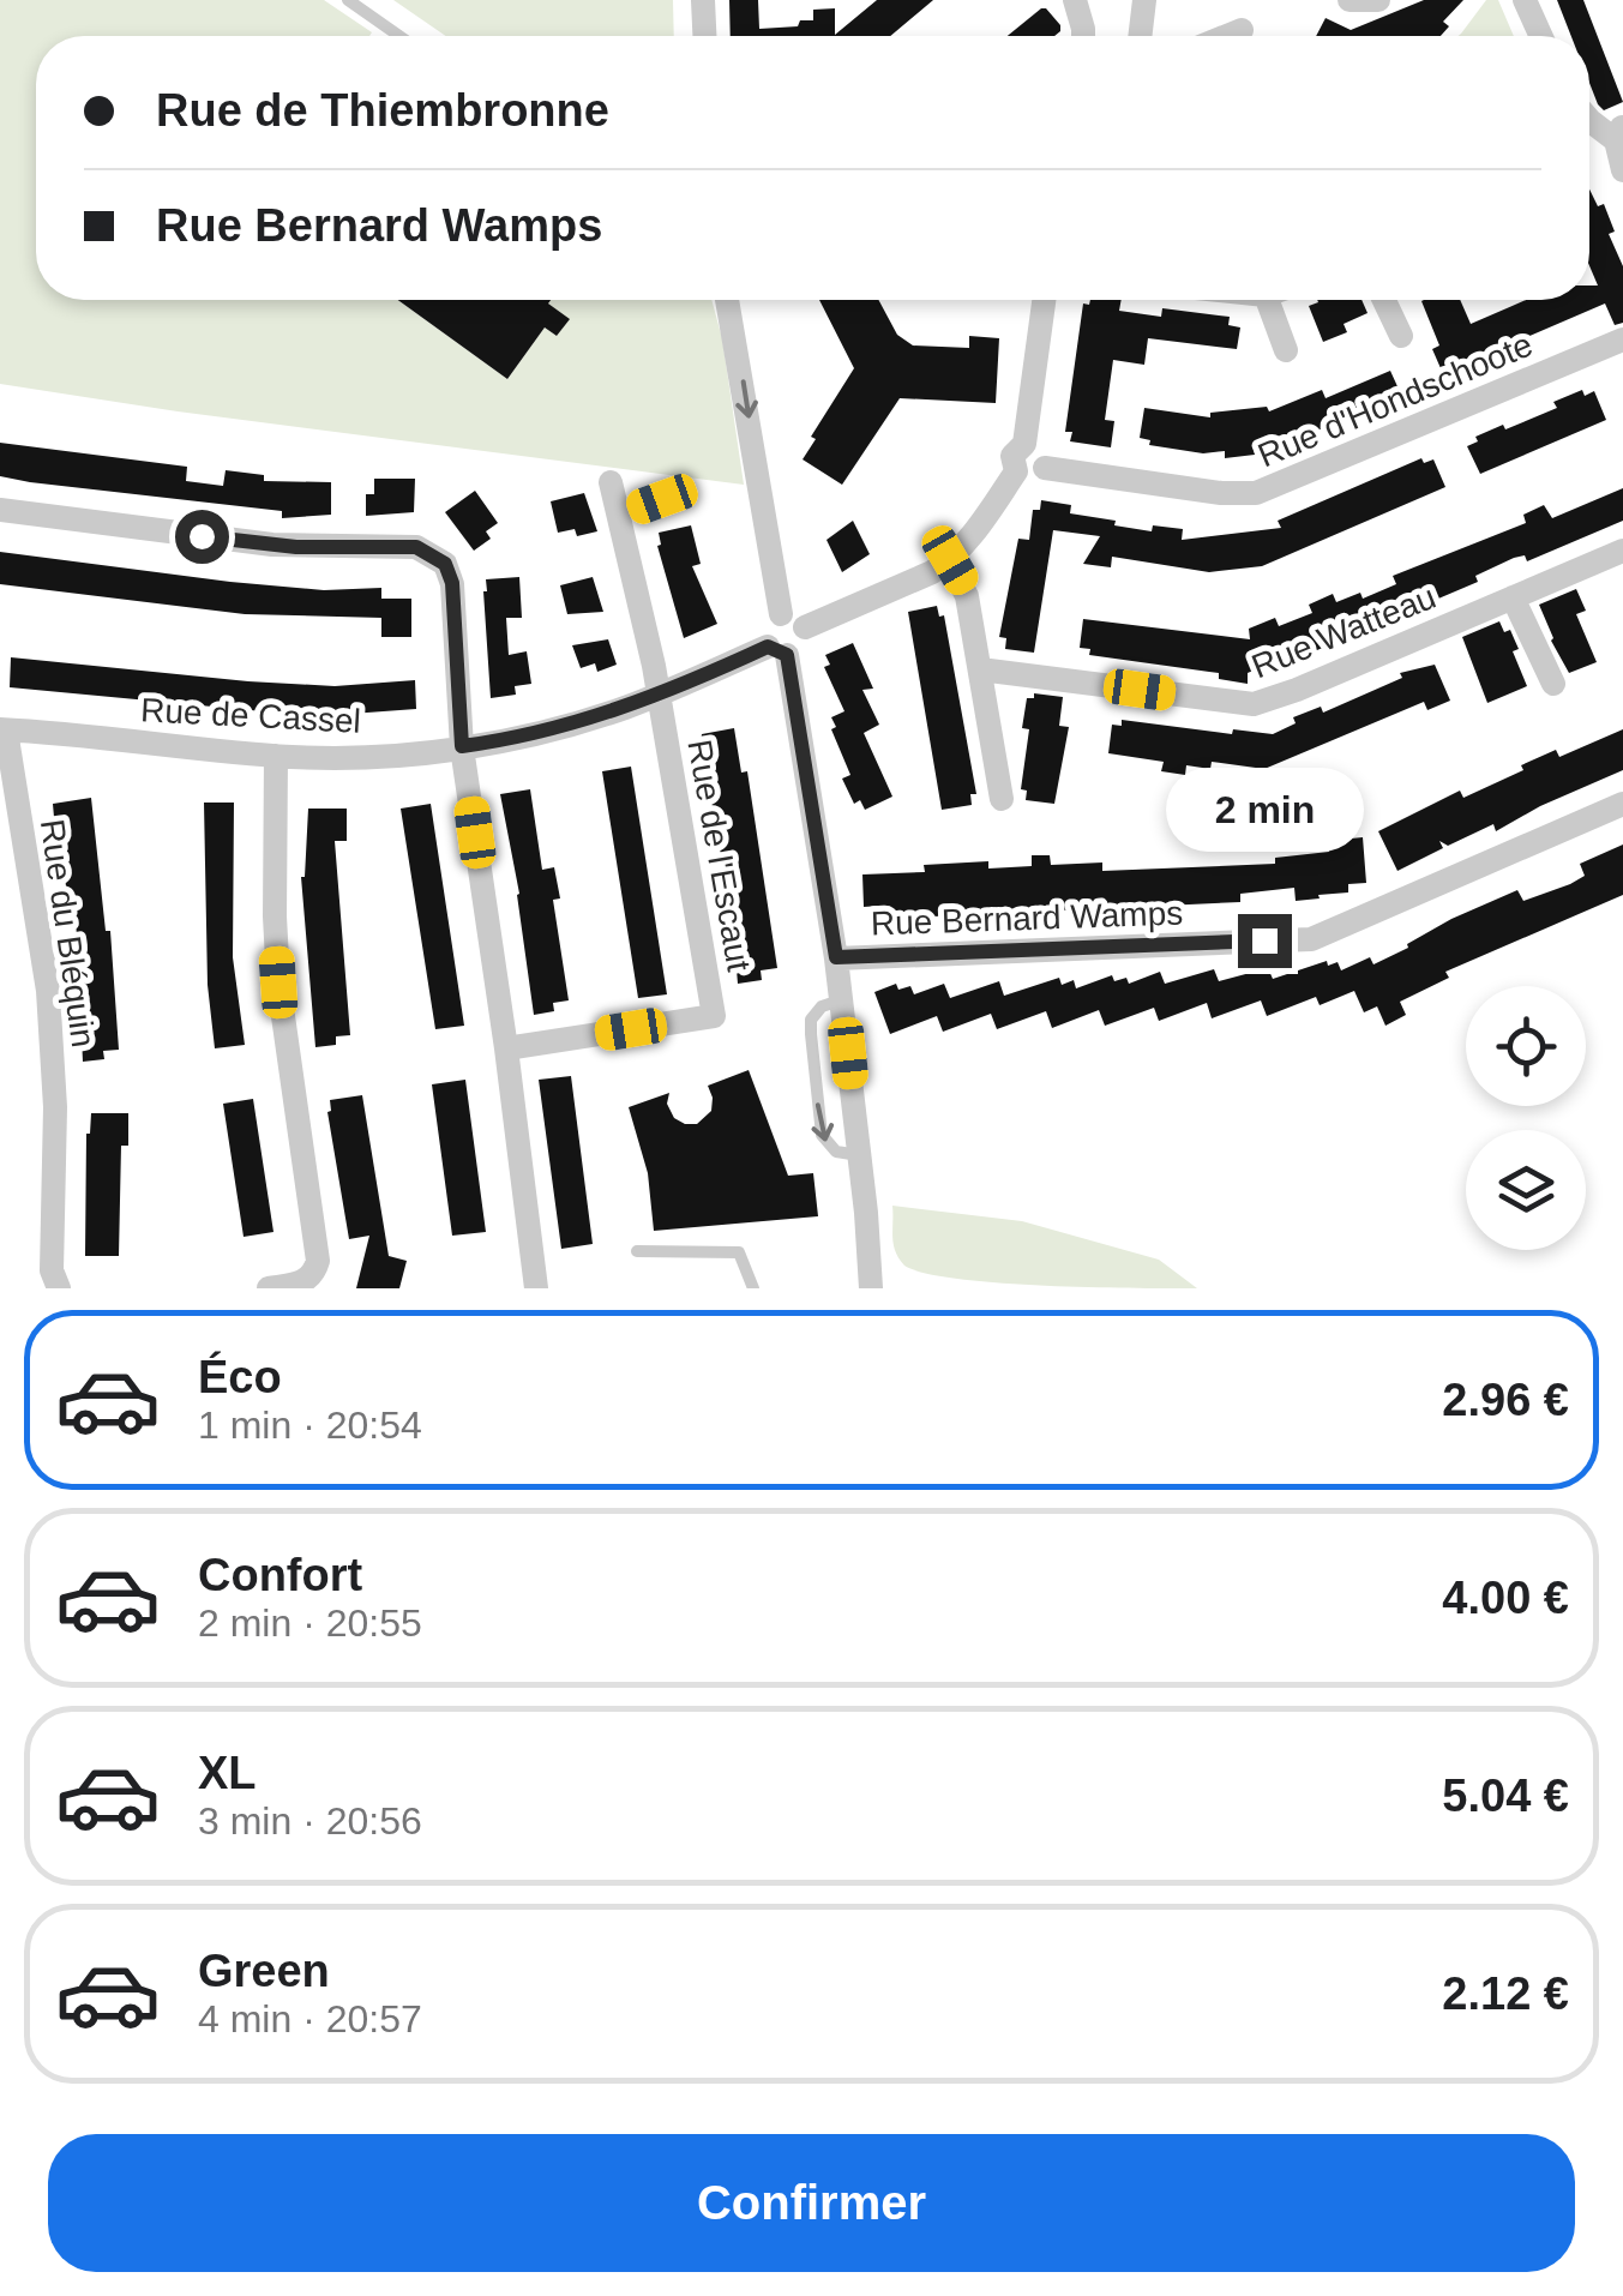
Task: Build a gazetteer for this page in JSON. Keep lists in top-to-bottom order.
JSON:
{
  "streets": {
    "street": [
      "Rue d'Hondschoote",
      "Rue Watteau",
      "Rue de Cassel",
      "Rue de l'Escaut",
      "Rue Bernard Wamps",
      "Rue du Bléquin"
    ]
  },
  "crossings": [
    ["Rue de Cassel", "Rue de l'Escaut"],
    ["Rue de Cassel", "Rue du Bléquin"]
  ],
  "page": {
    "banner": ["Rue de Thiembronne", "Rue Bernard Wamps"],
    "bubble": "2 min",
    "list": [
      {
        "name": "Éco",
        "note": "1 min · 20:54",
        "value": "2.96 €"
      },
      {
        "name": "Confort",
        "note": "2 min · 20:55",
        "value": "4.00 €"
      },
      {
        "name": "XL",
        "note": "3 min · 20:56",
        "value": "5.04 €"
      },
      {
        "name": "Green",
        "note": "4 min · 20:57",
        "value": "2.12 €"
      }
    ],
    "buttons": "Confirmer"
  }
}
